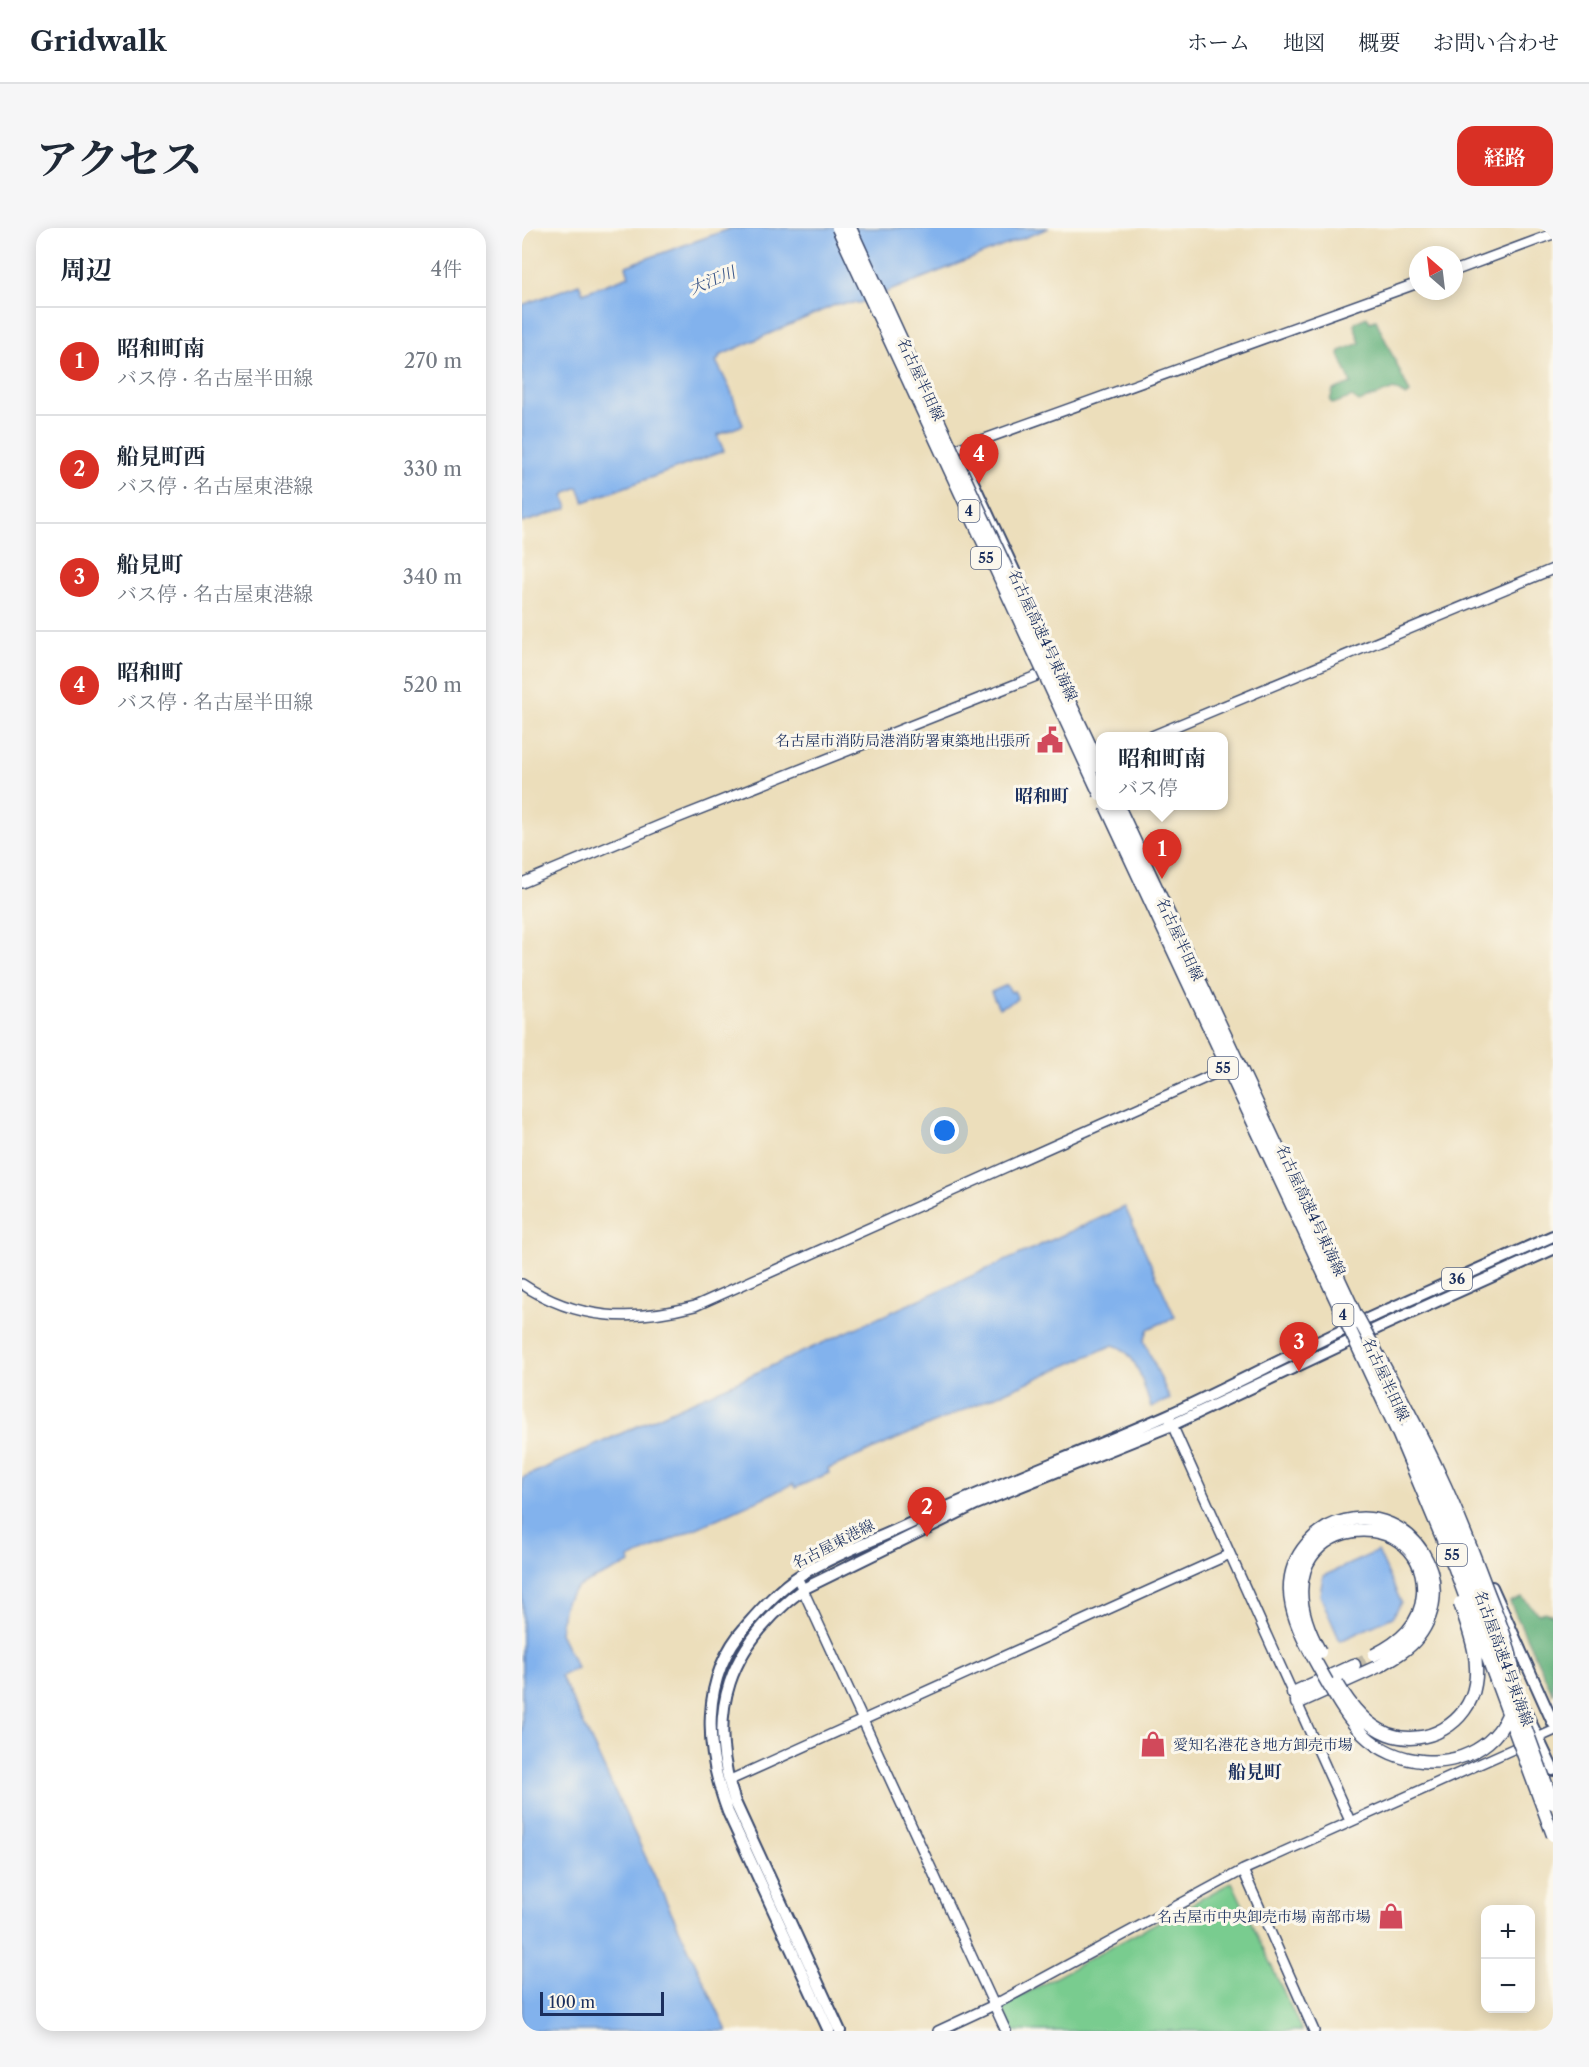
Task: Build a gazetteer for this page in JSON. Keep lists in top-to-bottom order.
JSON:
{
  "streets": {
    "highway": ["4", "名古屋高速4号東海線"],
    "main road": [
      "名古屋半田線",
      "55",
      "36",
      "名古屋東港線"
    ]
  },
  "crossings": [
    ["名古屋半田線", "名古屋高速4号東海線"],
    ["名古屋半田線", "36"],
    ["名古屋半田線", "名古屋東港線"],
    ["名古屋高速4号東海線", "36"],
    ["36", "名古屋東港線"]
  ],
  "districts": ["昭和町", "船見町"],
  "water": ["大江川"],
  "places": {
    "public building": ["名古屋市消防局港消防署東築地出張所"],
    "shop": ["愛知名港花き地方卸売市場", "名古屋市中央卸売市場 南部市場"]
  },
  "scale_bar": "100 m",
  "north": "top left",
  "page": {
    "header": "Gridwalk",
    "nav": [
      "ホーム",
      "地図",
      "概要",
      "お問い合わせ"
    ],
    "title": "アクセス",
    "buttons": "経路",
    "heading": ["周辺", "4件"],
    "list": [
      {
        "mark": "1",
        "name": "昭和町南",
        "note": "バス停 · 名古屋半田線",
        "value": "270 m"
      },
      {
        "mark": "2",
        "name": "船見町西",
        "note": "バス停 · 名古屋東港線",
        "value": "330 m"
      },
      {
        "mark": "3",
        "name": "船見町",
        "note": "バス停 · 名古屋東港線",
        "value": "340 m"
      },
      {
        "mark": "4",
        "name": "昭和町",
        "note": "バス停 · 名古屋半田線",
        "value": "520 m"
      }
    ],
    "pins": [
      "4",
      "1",
      "3",
      "2"
    ],
    "popup": ["昭和町南", "バス停"],
    "map_buttons": ["+", "−"],
    "scale": "100 m"
  }
}
